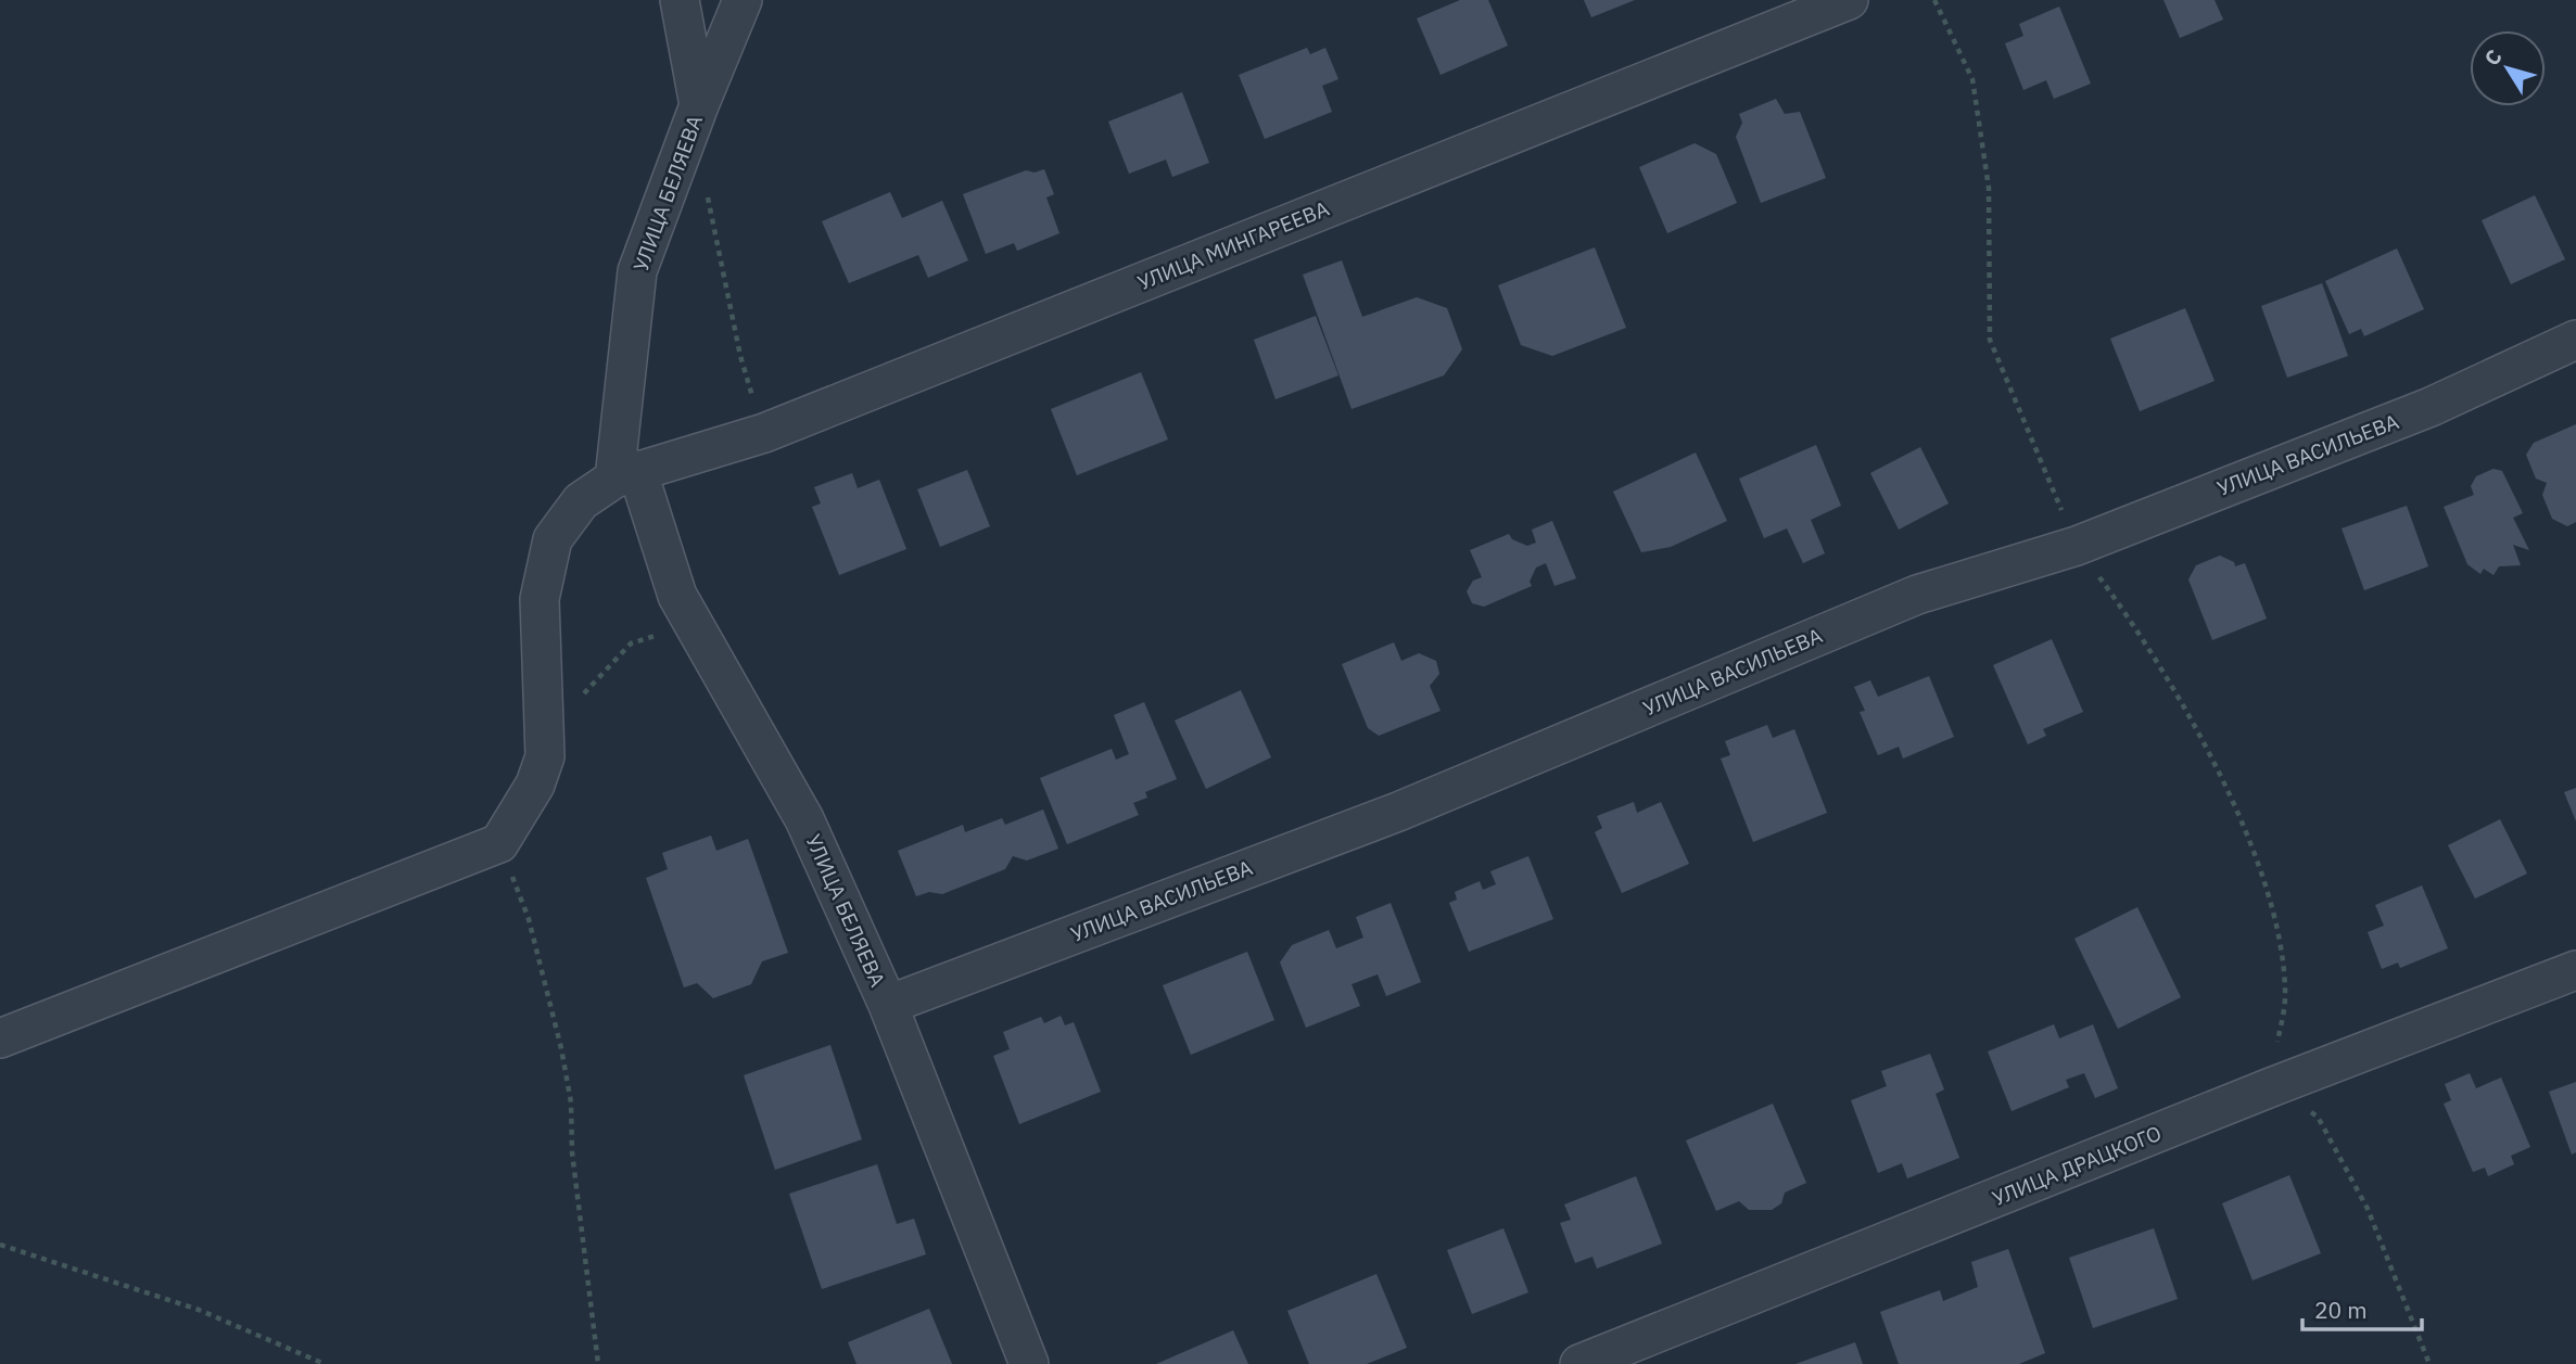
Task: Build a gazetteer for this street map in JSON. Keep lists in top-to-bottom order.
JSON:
{
  "streets": {
    "street": [
      "УЛИЦА БЕЛЯЕВА",
      "УЛИЦА МИНГАРЕЕВА",
      "УЛИЦА ВАСИЛЬЕВА",
      "УЛИЦА ДРАЦКОГО"
    ]
  },
  "crossings": [
    ["УЛИЦА БЕЛЯЕВА", "УЛИЦА МИНГАРЕЕВА"],
    ["УЛИЦА БЕЛЯЕВА", "УЛИЦА ВАСИЛЬЕВА"]
  ],
  "scale_bar": "20 m",
  "north": "top left"
}
